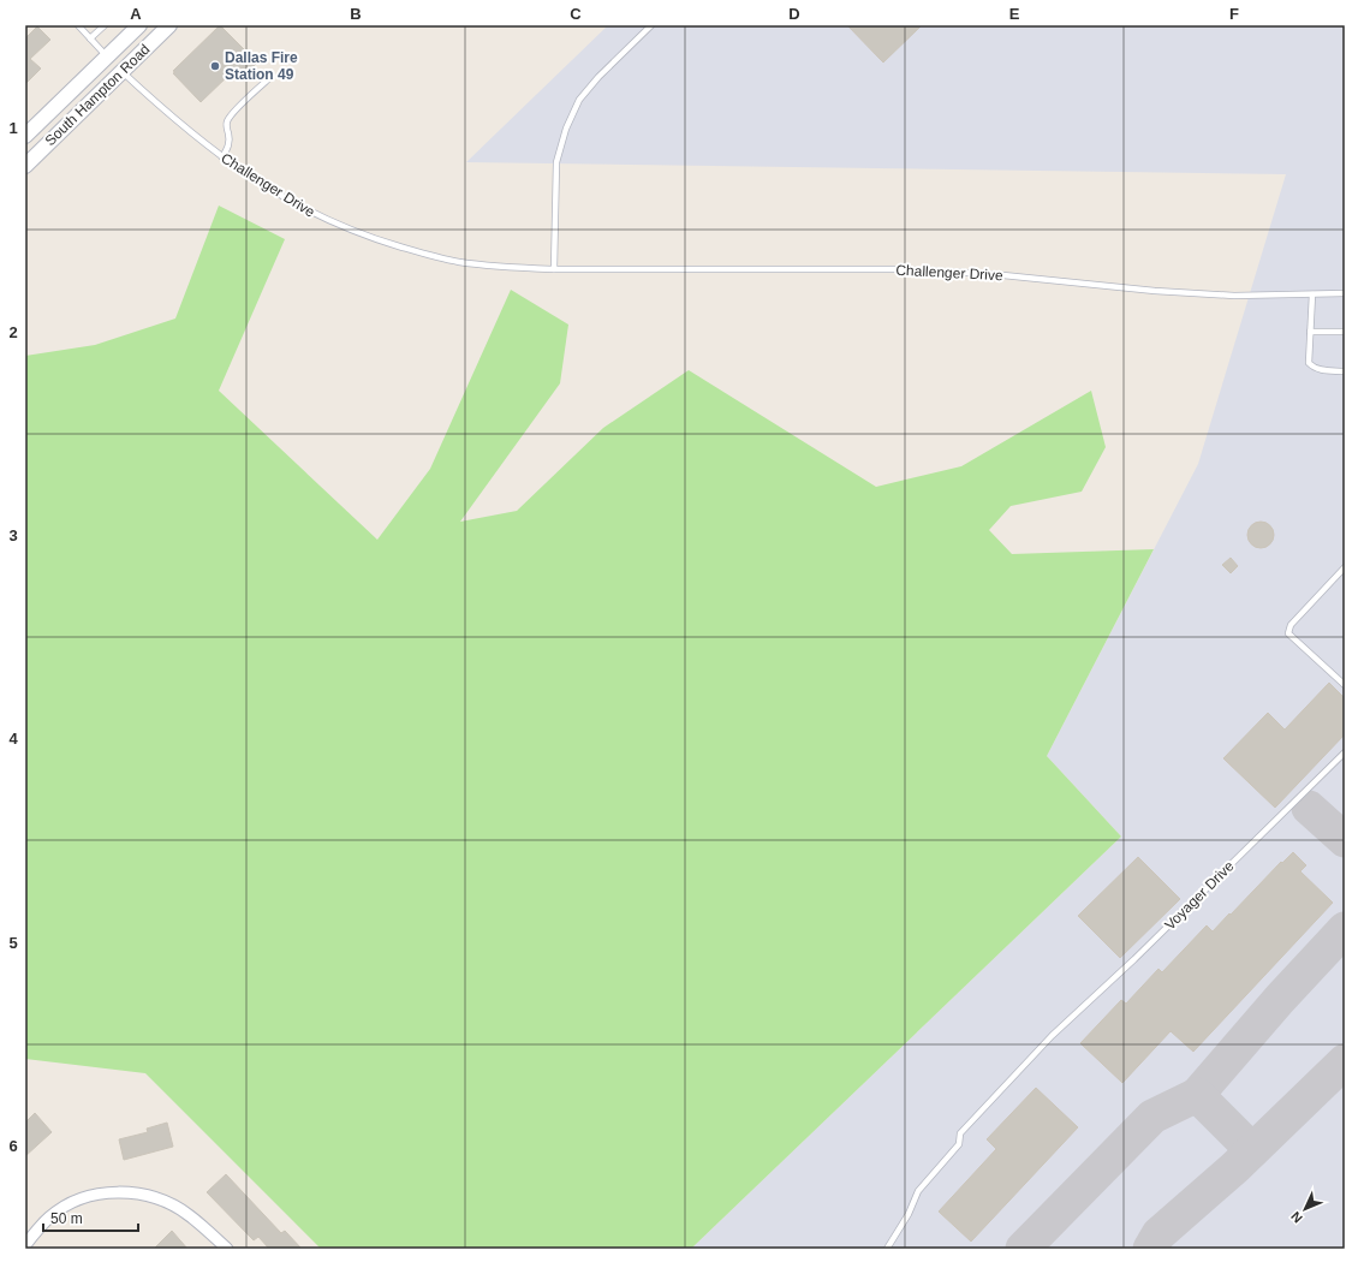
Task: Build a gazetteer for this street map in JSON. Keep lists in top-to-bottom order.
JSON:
{
  "streets": {
    "main road": ["South Hampton Road"],
    "lane": ["Challenger Drive", "Voyager Drive"]
  },
  "crossings": [
    ["South Hampton Road", "Challenger Drive"]
  ],
  "places": ["Dallas Fire Station 49"],
  "scale_bar": "50 m",
  "north": "bottom left",
  "grid": {
    "columns": [
      "A",
      "B",
      "C",
      "D",
      "E",
      "F"
    ],
    "rows": [
      "1",
      "2",
      "3",
      "4",
      "5",
      "6"
    ]
  }
}
